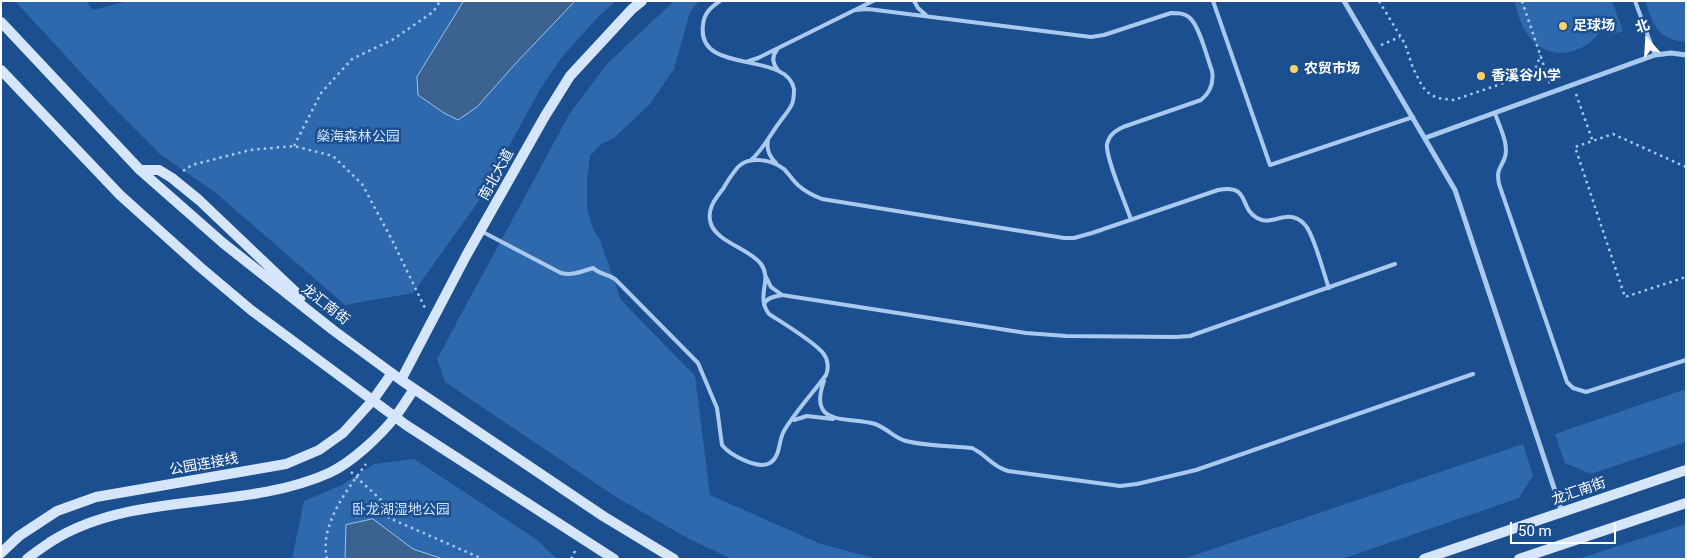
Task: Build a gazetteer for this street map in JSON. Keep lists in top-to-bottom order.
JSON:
{
  "streets": {
    "main road": ["南北大道", "龙汇南街", "公园连接线"]
  },
  "crossings": [
    ["南北大道", "龙汇南街"],
    ["龙汇南街", "公园连接线"]
  ],
  "parks": ["燊海森林公园", "卧龙湖湿地公园"],
  "places": ["足球场", "农贸市场", "香溪谷小学"],
  "scale_bar": "50 m",
  "north": "top"
}
